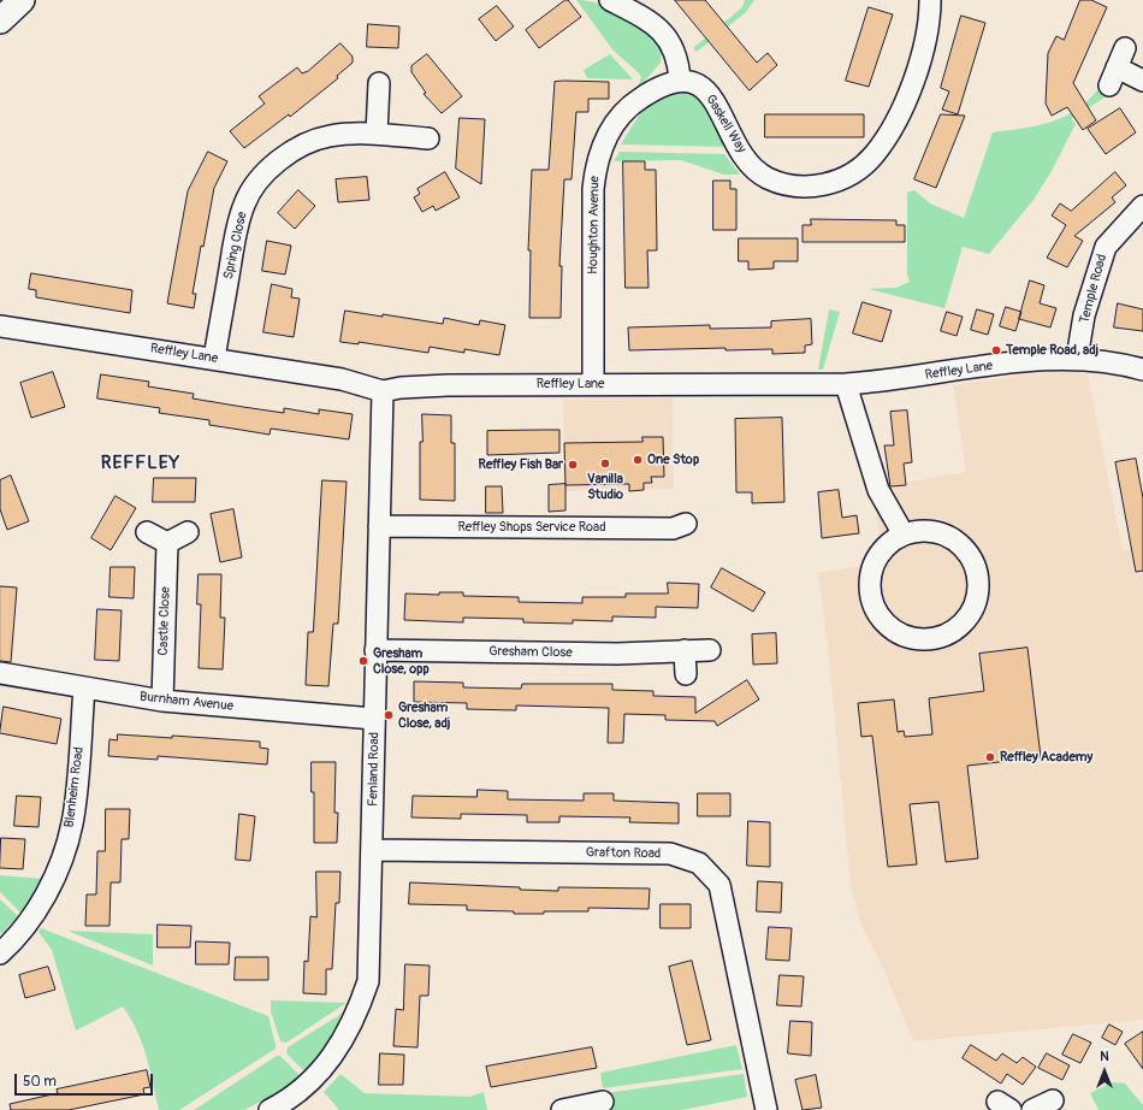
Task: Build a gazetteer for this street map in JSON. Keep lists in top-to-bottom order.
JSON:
{
  "streets": {
    "street": [
      "Gaskell Way",
      "Houghton Avenue",
      "Spring Close",
      "Temple Road",
      "Reffley Lane",
      "Reffley Shops Service Road",
      "Castle Close",
      "Gresham Close",
      "Burnham Avenue",
      "Fenland Road",
      "Blenheim Road",
      "Grafton Road"
    ]
  },
  "crossings": [
    ["Gaskell Way", "Houghton Avenue"],
    ["Houghton Avenue", "Reffley Lane"],
    ["Spring Close", "Reffley Lane"],
    ["Temple Road", "Reffley Lane"],
    ["Reffley Lane", "Fenland Road"],
    ["Reffley Shops Service Road", "Fenland Road"],
    ["Castle Close", "Burnham Avenue"],
    ["Gresham Close", "Fenland Road"],
    ["Burnham Avenue", "Fenland Road"],
    ["Burnham Avenue", "Blenheim Road"],
    ["Fenland Road", "Grafton Road"]
  ],
  "districts": ["REFFLEY"],
  "places": [
    "Temple Road, adj",
    "One Stop",
    "Vanilla Studio",
    "Reffley Fish Bar",
    "Gresham Close, opp",
    "Gresham Close, adj",
    "Reffley Academy"
  ],
  "scale_bar": "50 m",
  "north": "top"
}
